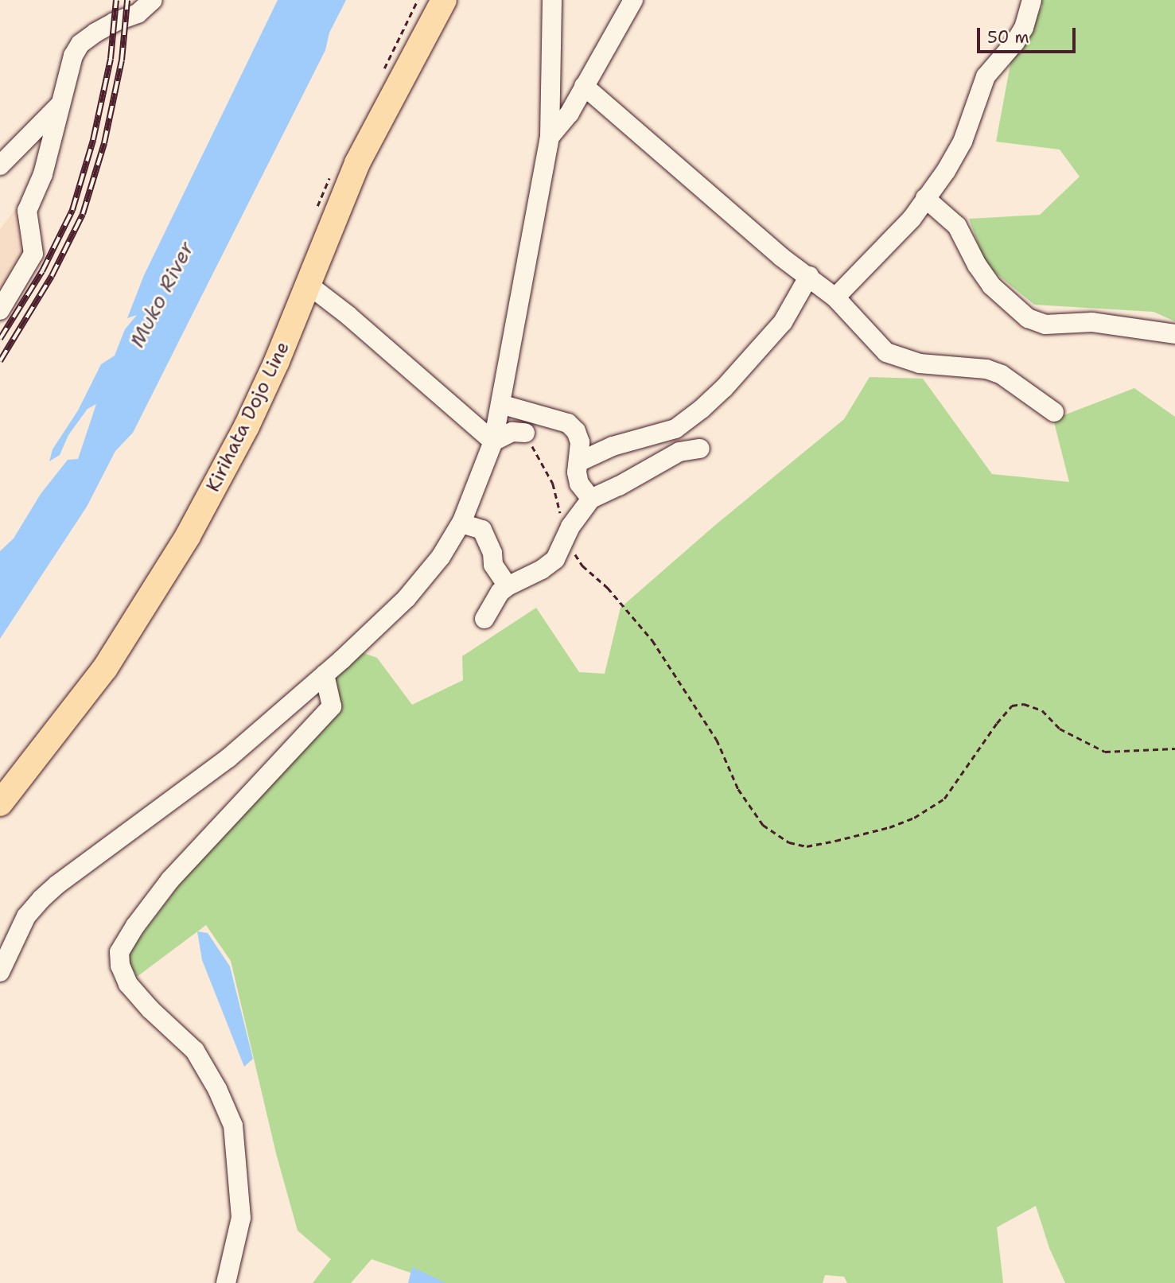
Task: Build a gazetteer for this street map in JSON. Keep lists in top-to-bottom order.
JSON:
{
  "streets": {
    "main road": ["Kirihata Dojo Line"]
  },
  "water": ["Muko River"],
  "scale_bar": "50 m"
}
